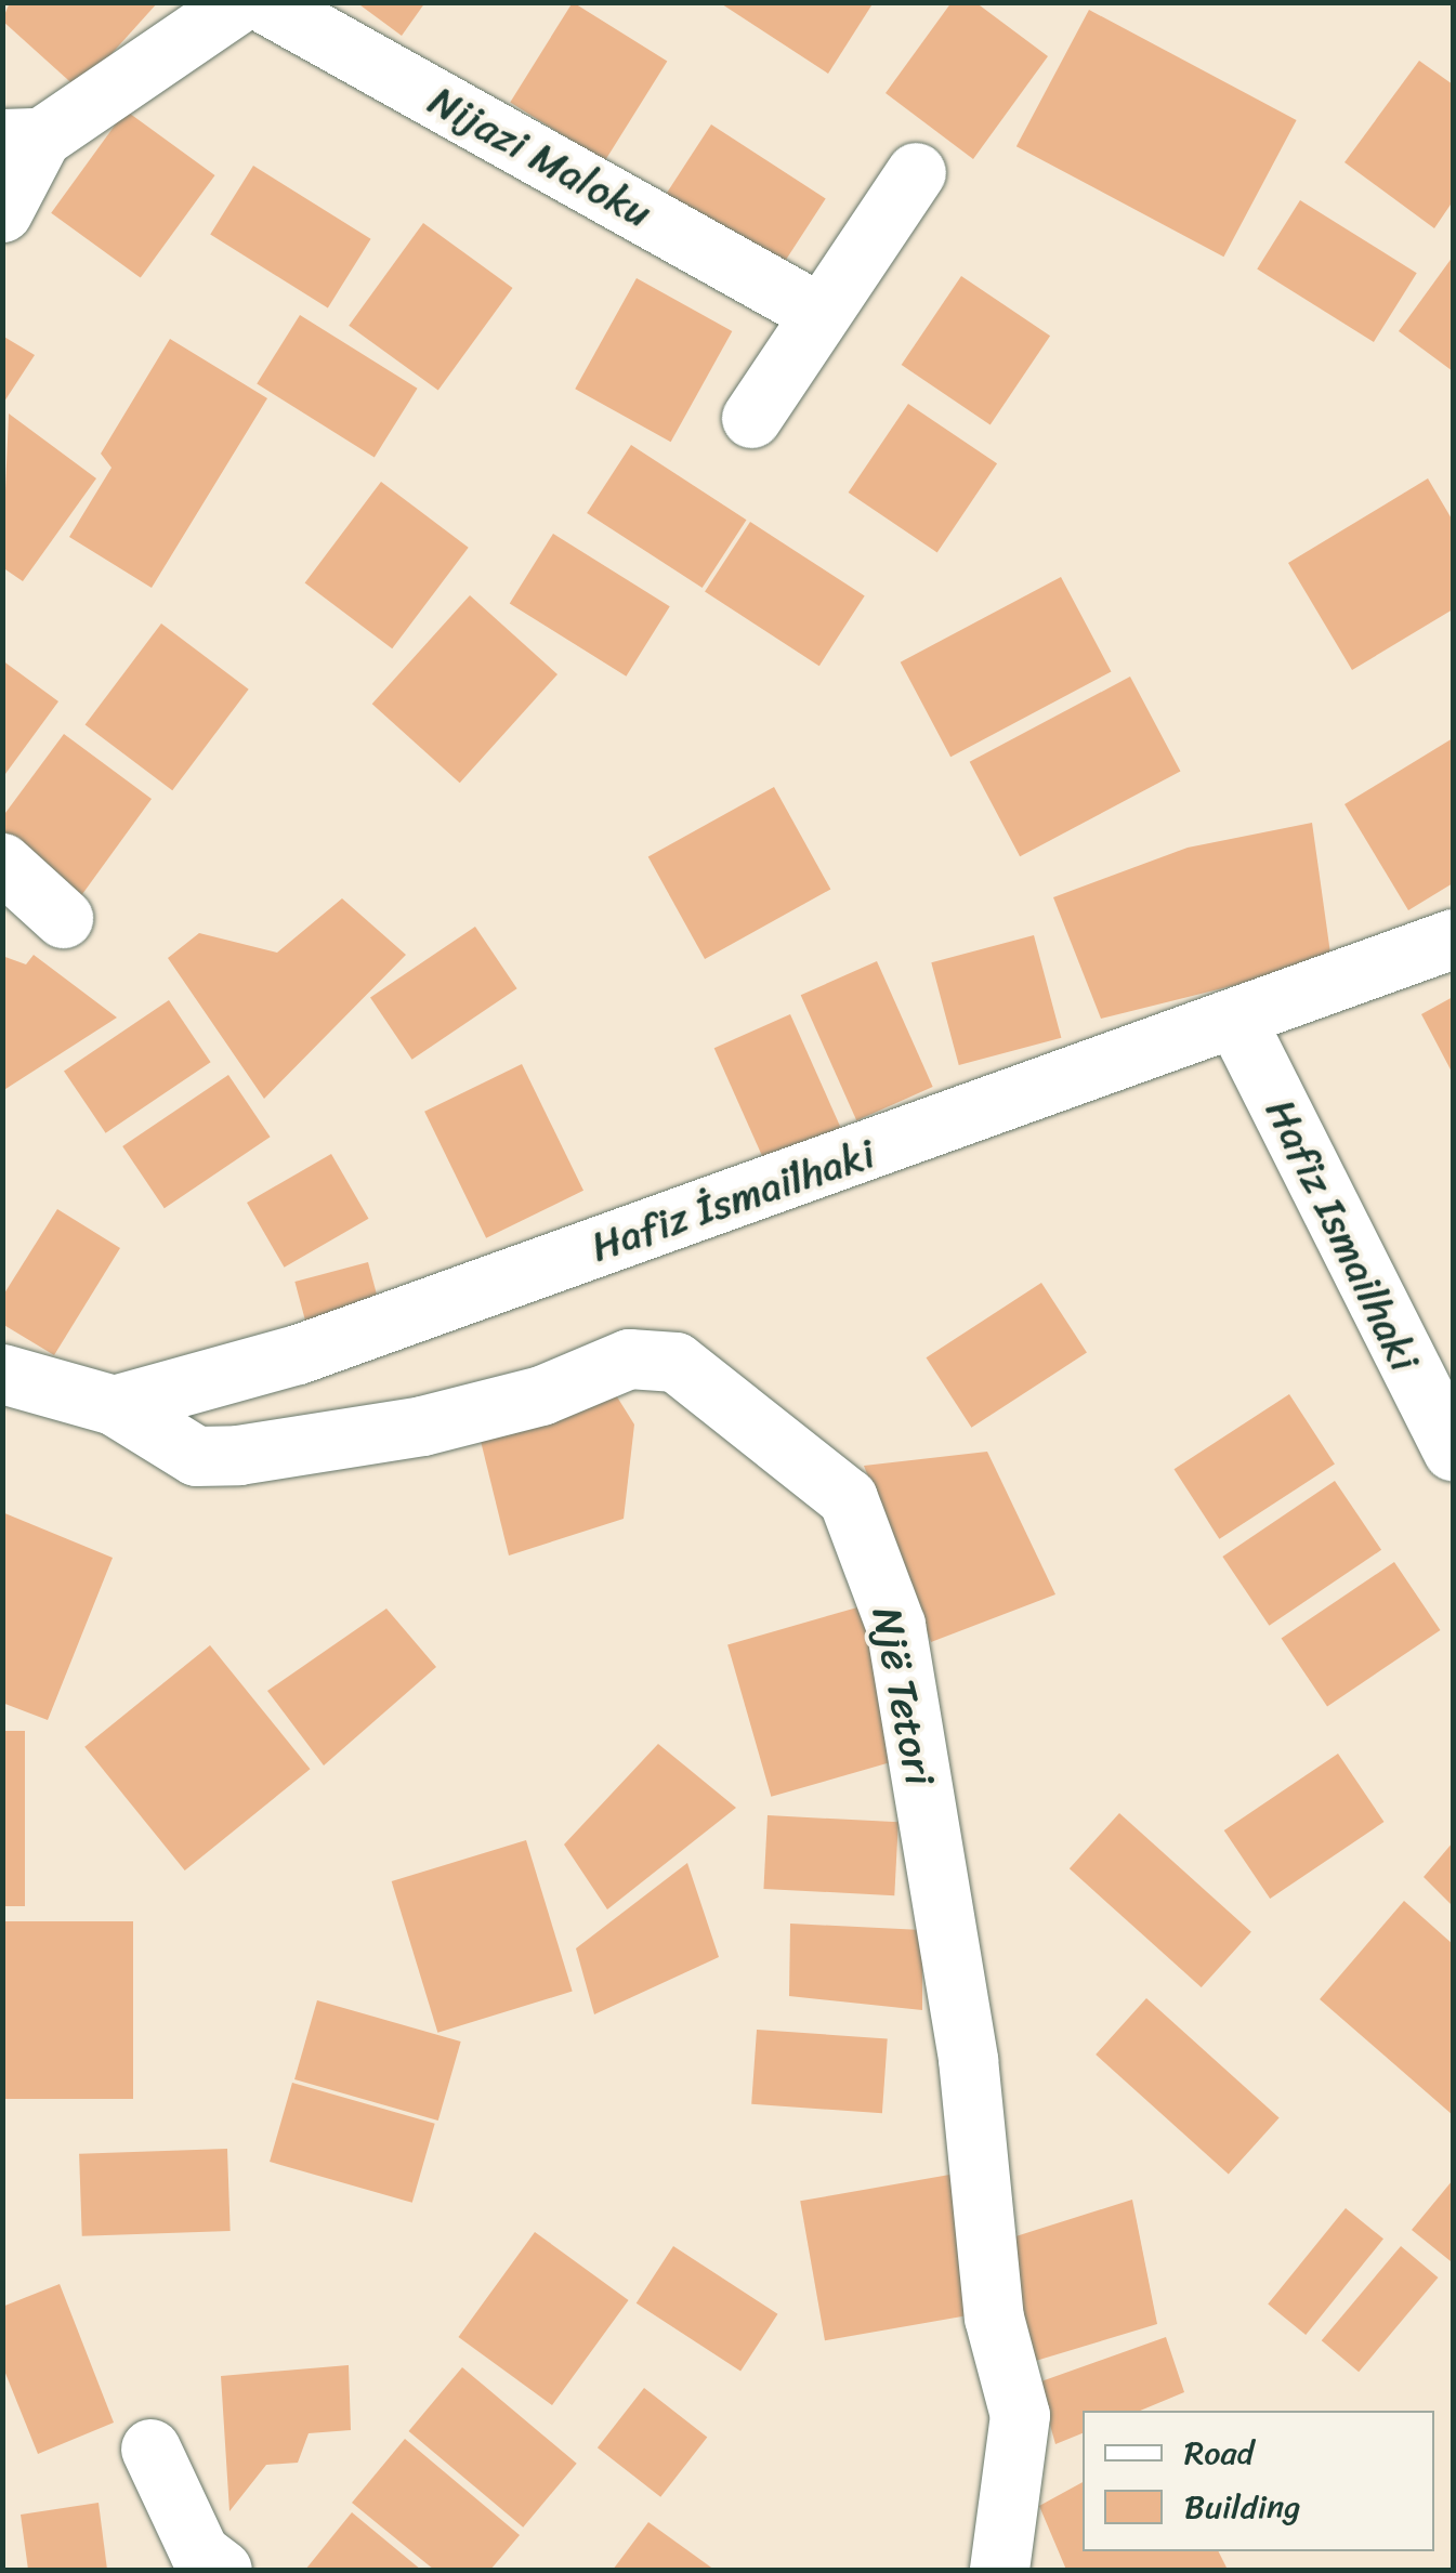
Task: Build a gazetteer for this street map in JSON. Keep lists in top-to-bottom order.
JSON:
{
  "streets": {
    "street": [
      "Nijazi Maloku",
      "Hafiz İsmai̇lhaki",
      "Hafiz Ismailhaki",
      "Një Tetori"
    ]
  },
  "crossings": [
    ["Hafiz İsmai̇lhaki", "Hafiz Ismailhaki"],
    ["Hafiz İsmai̇lhaki", "Një Tetori"]
  ],
  "legend": ["Road", "Building"]
}
